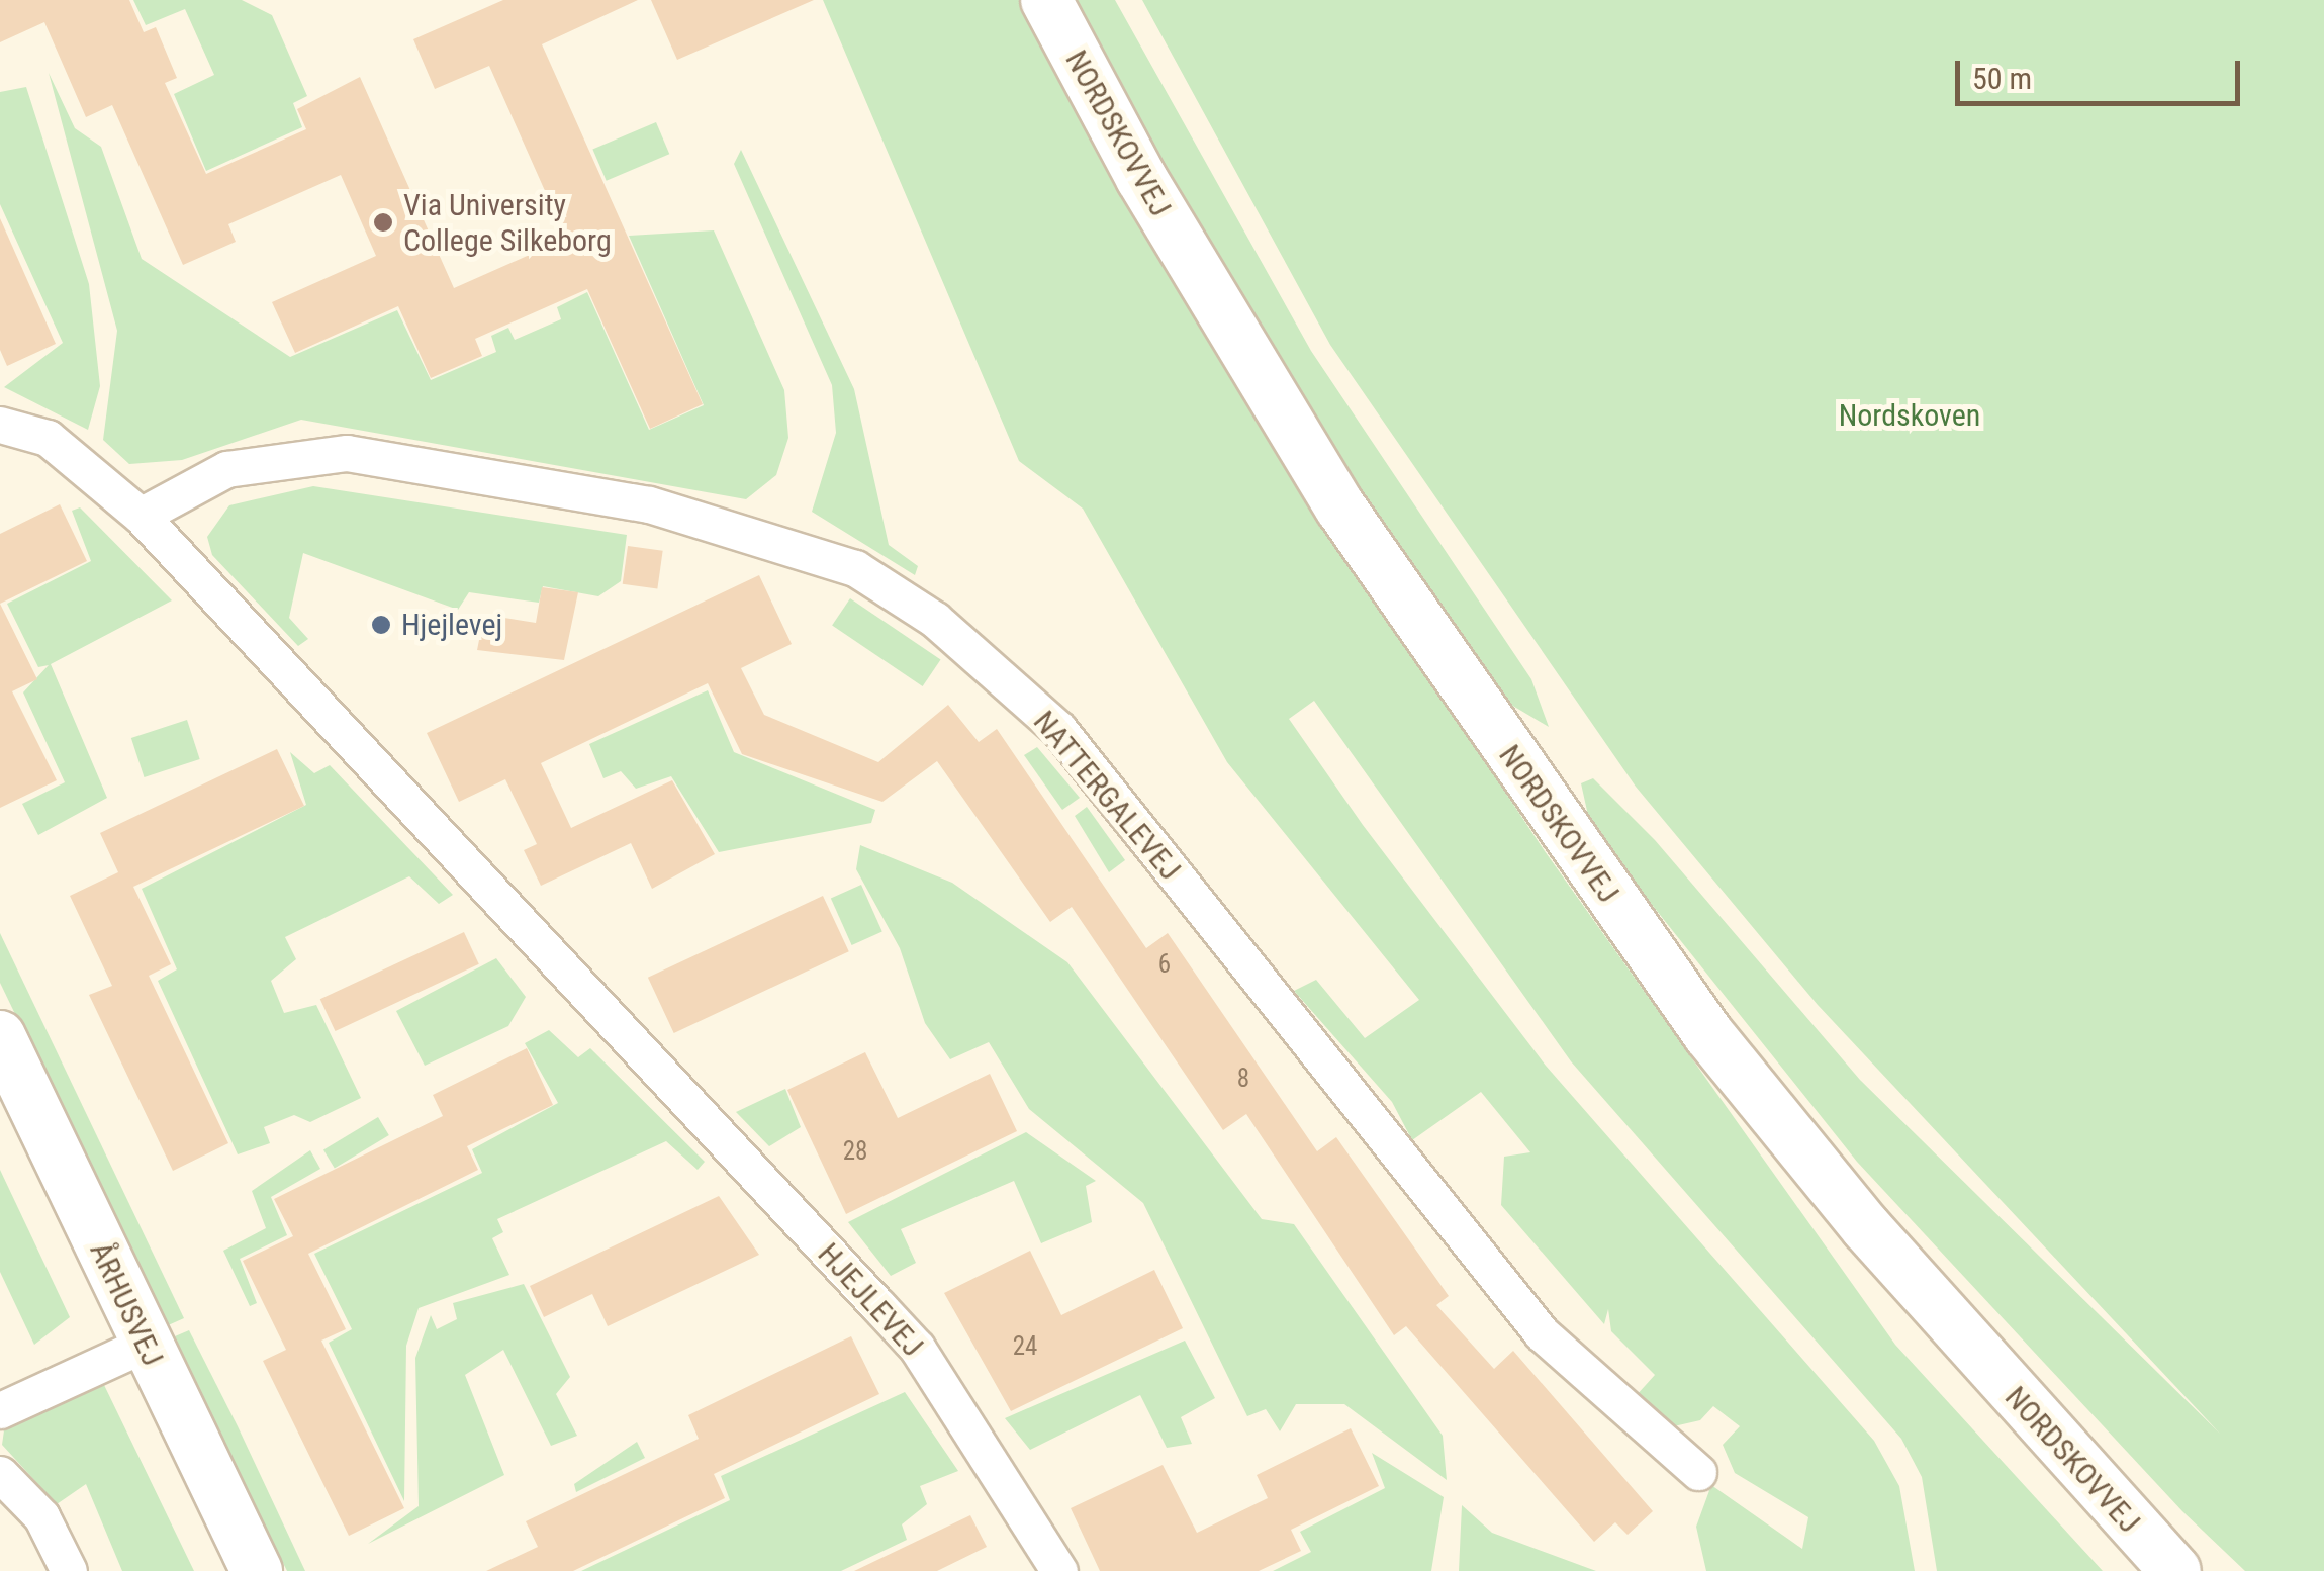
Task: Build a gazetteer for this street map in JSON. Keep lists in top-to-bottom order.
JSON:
{
  "streets": {
    "street": [
      "NORDSKOVVEJ",
      "NATTERGALEVEJ",
      "HJEJLEVEJ",
      "ÅRHUSVEJ"
    ]
  },
  "crossings": [
    ["NATTERGALEVEJ", "HJEJLEVEJ"]
  ],
  "parks": ["Nordskoven"],
  "places": ["Via University College Silkeborg", "Hjejlevej"],
  "house_numbers": [
    "6",
    "8",
    "28",
    "24"
  ],
  "scale_bar": "50 m"
}
